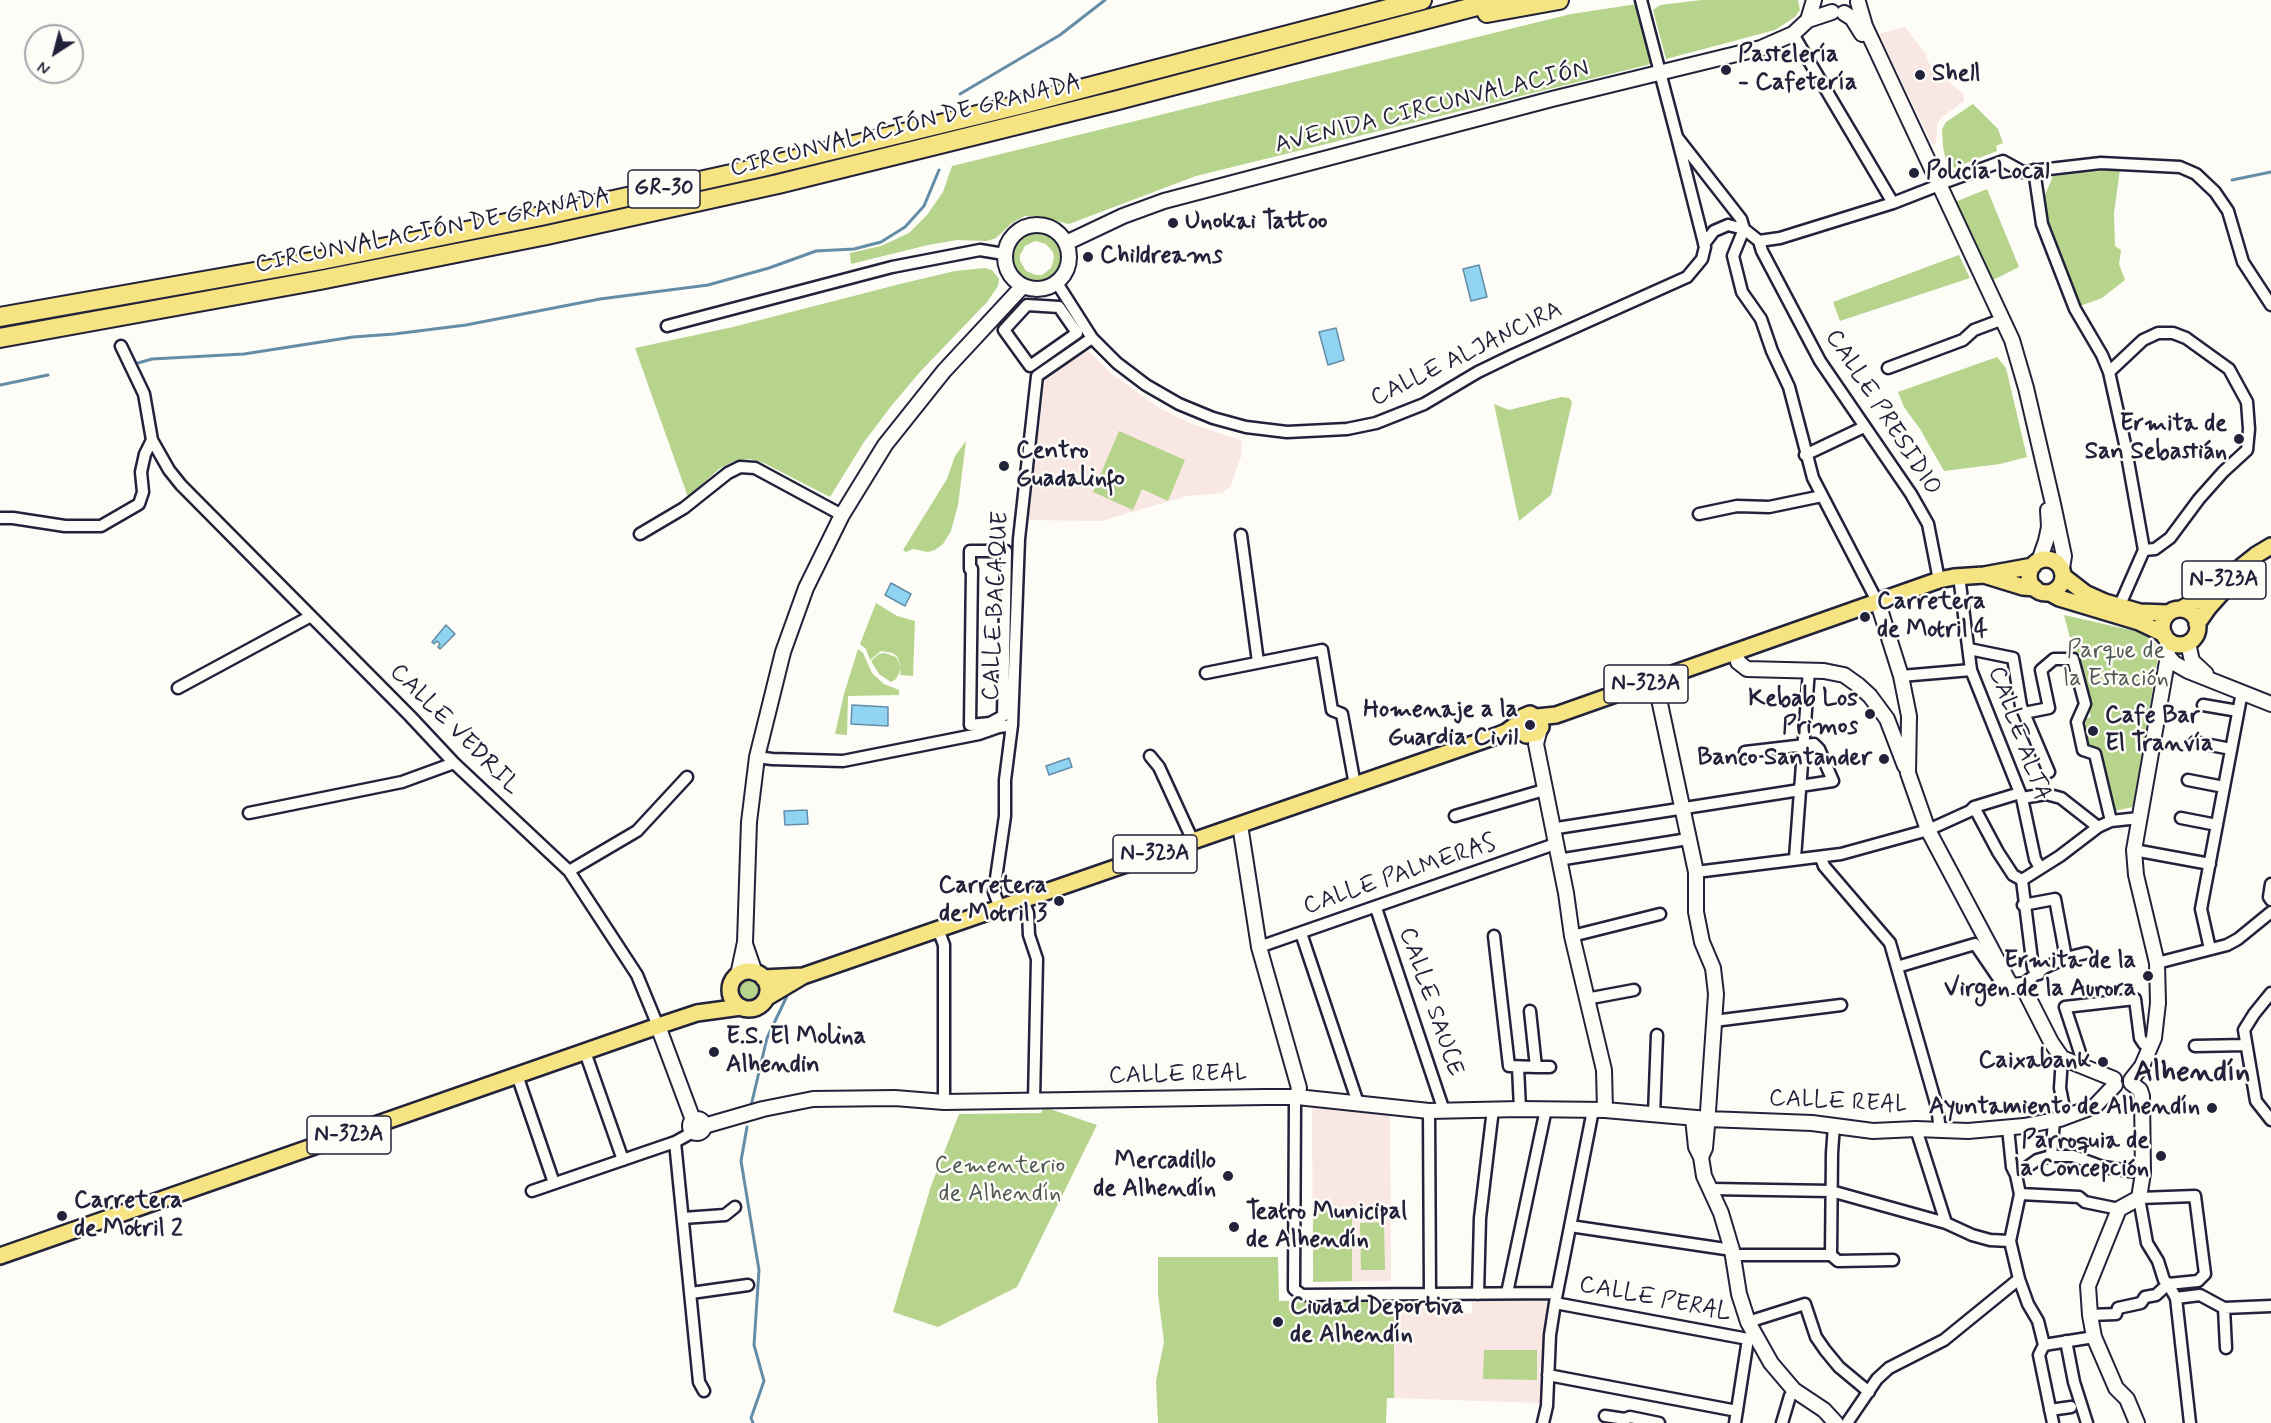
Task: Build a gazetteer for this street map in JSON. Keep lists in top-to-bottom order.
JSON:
{
  "streets": {
    "highway": ["CIRCUNVALACIÓN DE GRANADA", "GR-30"],
    "main road": ["N-323A"],
    "street": [
      "AVENIDA CIRCUNVALACIÓN",
      "CALLE ALJANCIRA",
      "CALLE PRESIDIO",
      "CALLE BACAQUE",
      "CALLE VEDRIL",
      "CALLE ALTA",
      "CALLE PALMERAS",
      "CALLE SAUCE",
      "CALLE REAL",
      "CALLE PERAL"
    ]
  },
  "crossings": [
    ["AVENIDA CIRCUNVALACIÓN", "CALLE ALJANCIRA"],
    ["CALLE ALJANCIRA", "CALLE BACAQUE"],
    ["CALLE PRESIDIO", "N-323A"],
    ["N-323A", "CALLE BACAQUE"],
    ["N-323A", "CALLE VEDRIL"],
    ["N-323A", "CALLE ALTA"],
    ["CALLE PALMERAS", "CALLE SAUCE"],
    ["CALLE SAUCE", "CALLE REAL"],
    ["CALLE REAL", "CALLE PERAL"]
  ],
  "districts": ["Alhendín"],
  "parks": ["Parque de la Estación", "Cementerio de Alhendín"],
  "places": [
    "Pastelería - Cafetería",
    "Shell",
    "Policía Local",
    "Unokai Tattoo",
    "Childreams",
    "Ermita de San Sebastián",
    "Centro Guadalinfo",
    "Carretera de Motril 4",
    "Kebab Los Primos",
    "Homenaje a la Guardia Civil",
    "Cafe Bar El Tranvía",
    "Banco Santander",
    "Carretera de Motril 3",
    "Ermita de la Virgen de la Aurora",
    "E.S. El Molina Alhendin",
    "Caixabank",
    "Ayuntamiento de Alhendín",
    "Parroquia de la Concepción",
    "Mercadillo de Alhendín",
    "Carretera de Motril 2",
    "Teatro Municipal de Alhendín",
    "Ciudad Deportiva de Alhendín"
  ],
  "north": "bottom left"
}
